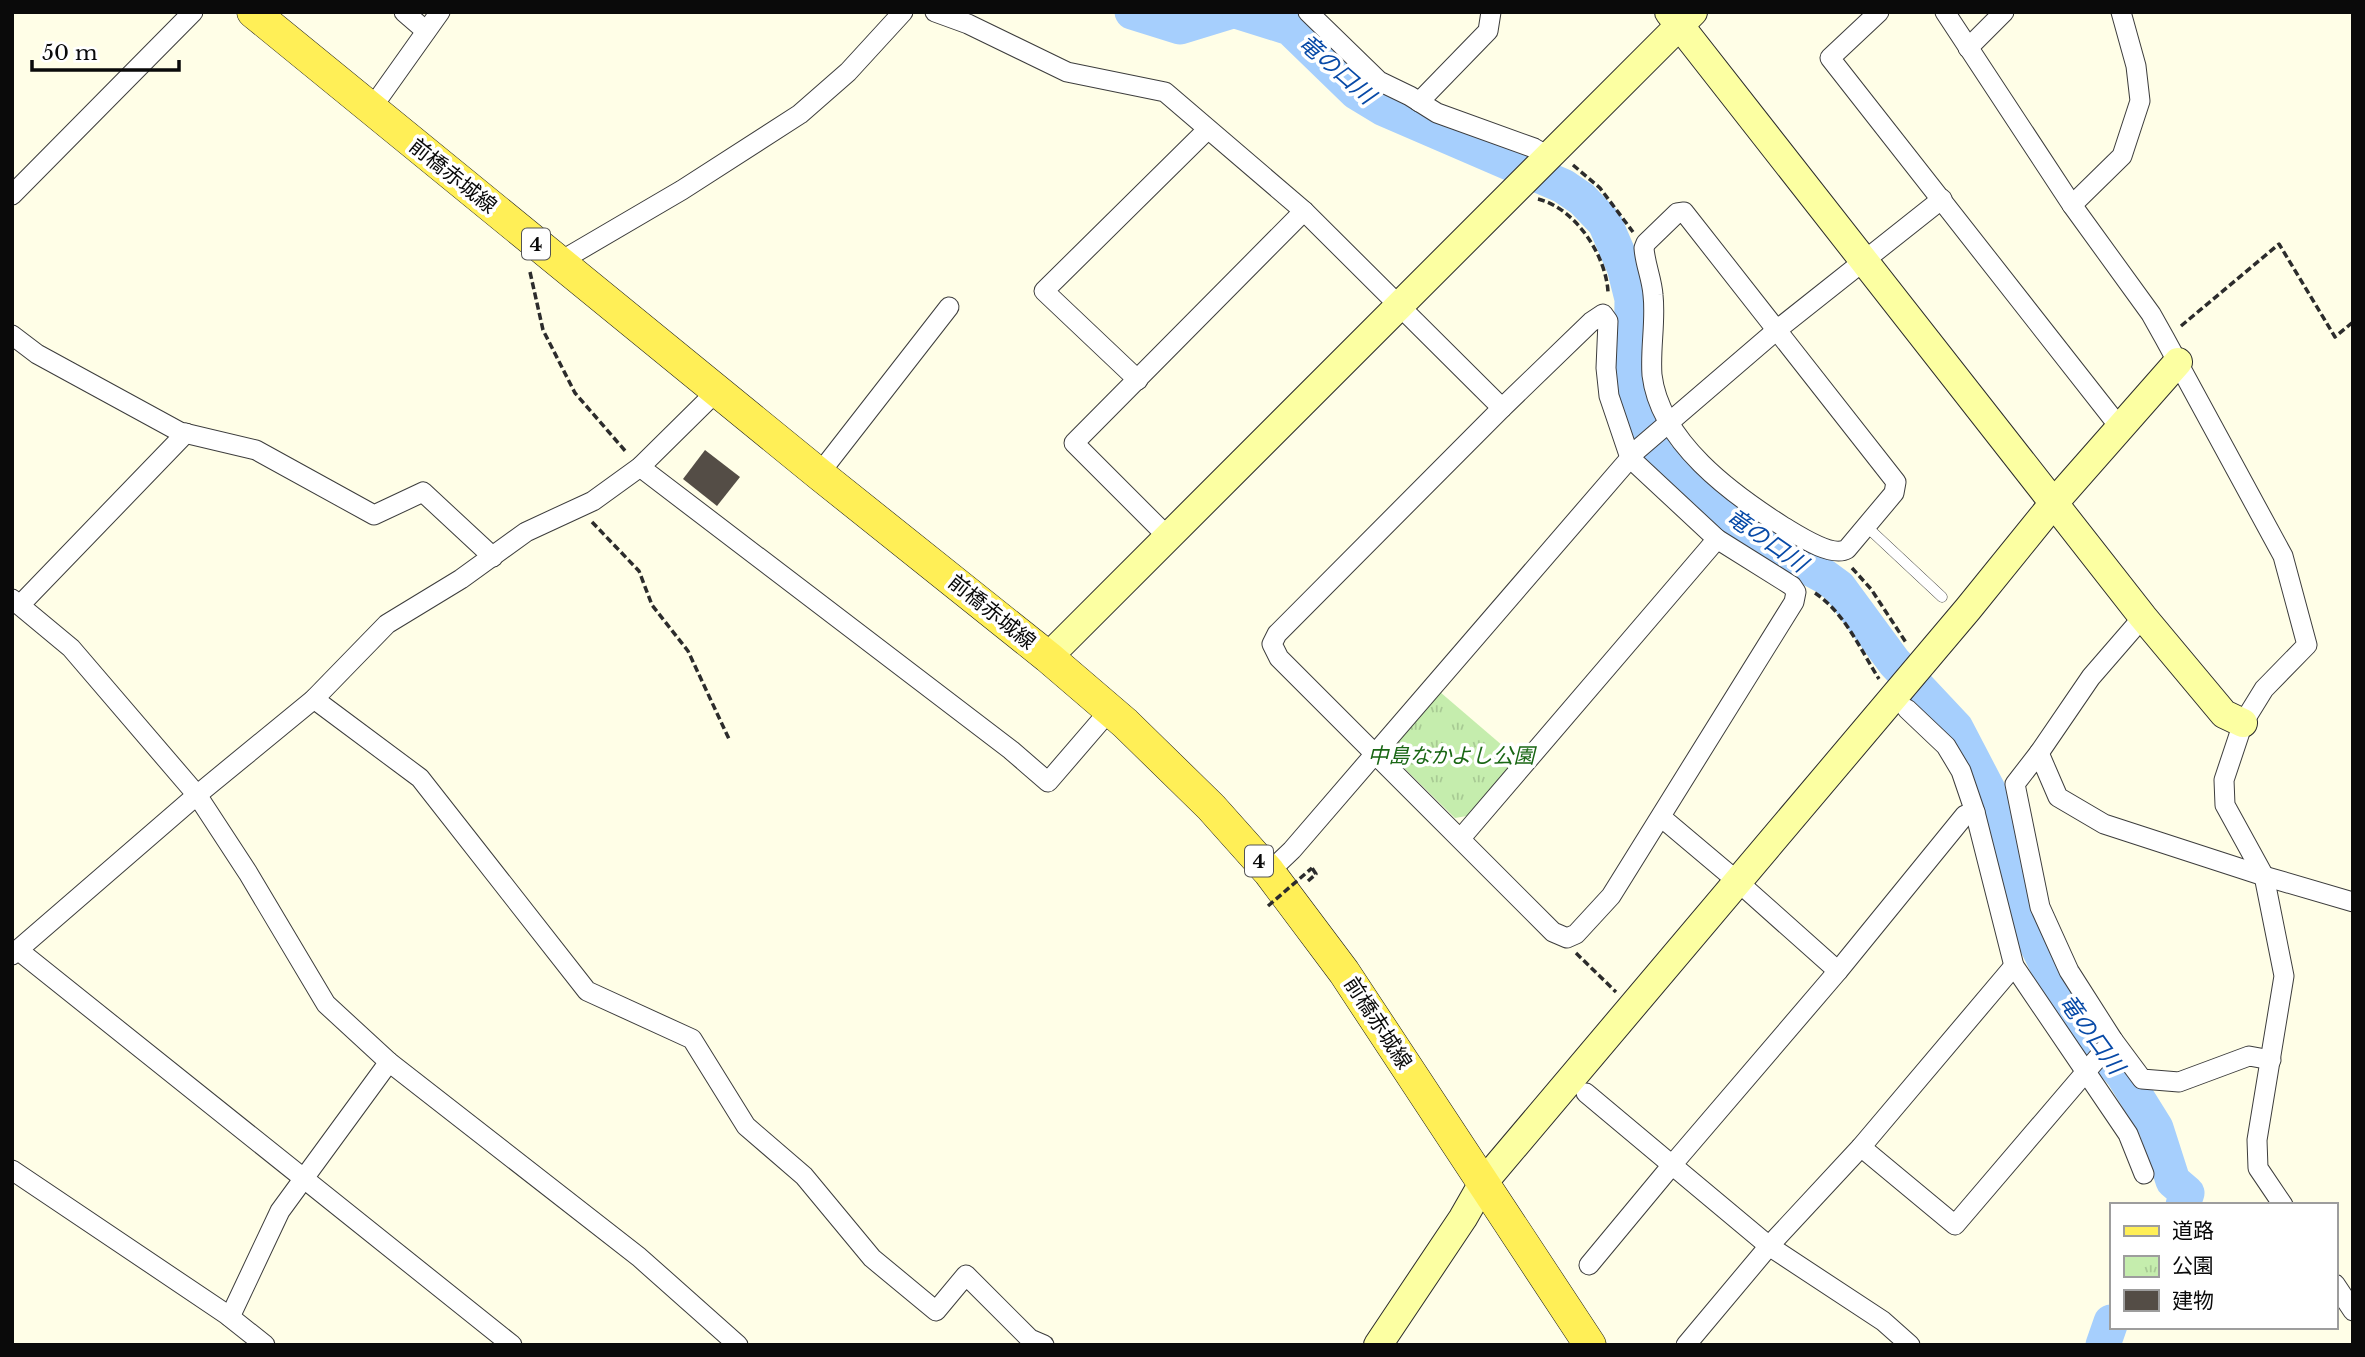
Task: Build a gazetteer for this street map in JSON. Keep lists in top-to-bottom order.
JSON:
{
  "streets": {
    "main road": ["前橋赤城線", "4"]
  },
  "water": ["竜の口川"],
  "parks": ["中島なかよし公園"],
  "legend": ["道路", "公園", "建物"],
  "scale_bar": "50 m"
}
